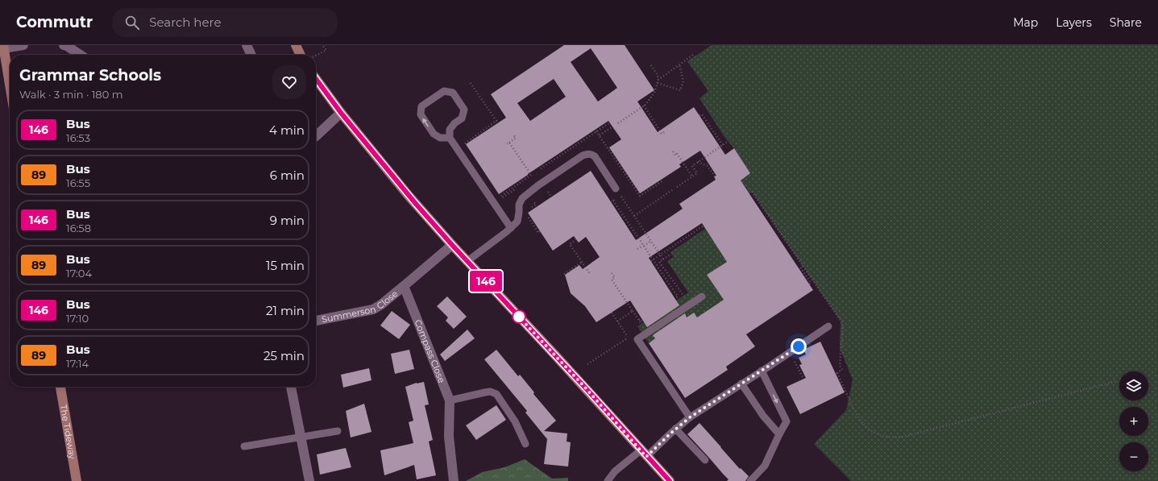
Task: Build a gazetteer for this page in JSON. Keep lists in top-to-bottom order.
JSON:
{
  "streets": {
    "main road": ["The Tideway"],
    "street": ["Summerson Close", "Compass Close"]
  },
  "crossings": [
    ["Summerson Close", "Compass Close"]
  ],
  "lines": ["bus line 146"],
  "page": {
    "header": "Commutr",
    "search": "Search here",
    "nav": ["Map", "Layers", "Share"],
    "on_map": "146",
    "heading": ["Grammar Schools", "Walk · 3 min · 180 m"],
    "list": [
      {
        "mark": "146",
        "name": "Bus",
        "note": "16:53",
        "value": "4 min"
      },
      {
        "mark": "89",
        "name": "Bus",
        "note": "16:55",
        "value": "6 min"
      },
      {
        "mark": "146",
        "name": "Bus",
        "note": "16:58",
        "value": "9 min"
      },
      {
        "mark": "89",
        "name": "Bus",
        "note": "17:04",
        "value": "15 min"
      },
      {
        "mark": "146",
        "name": "Bus",
        "note": "17:10",
        "value": "21 min"
      },
      {
        "mark": "89",
        "name": "Bus",
        "note": "17:14",
        "value": "25 min"
      }
    ],
    "map_buttons": ["+", "−"]
  }
}
